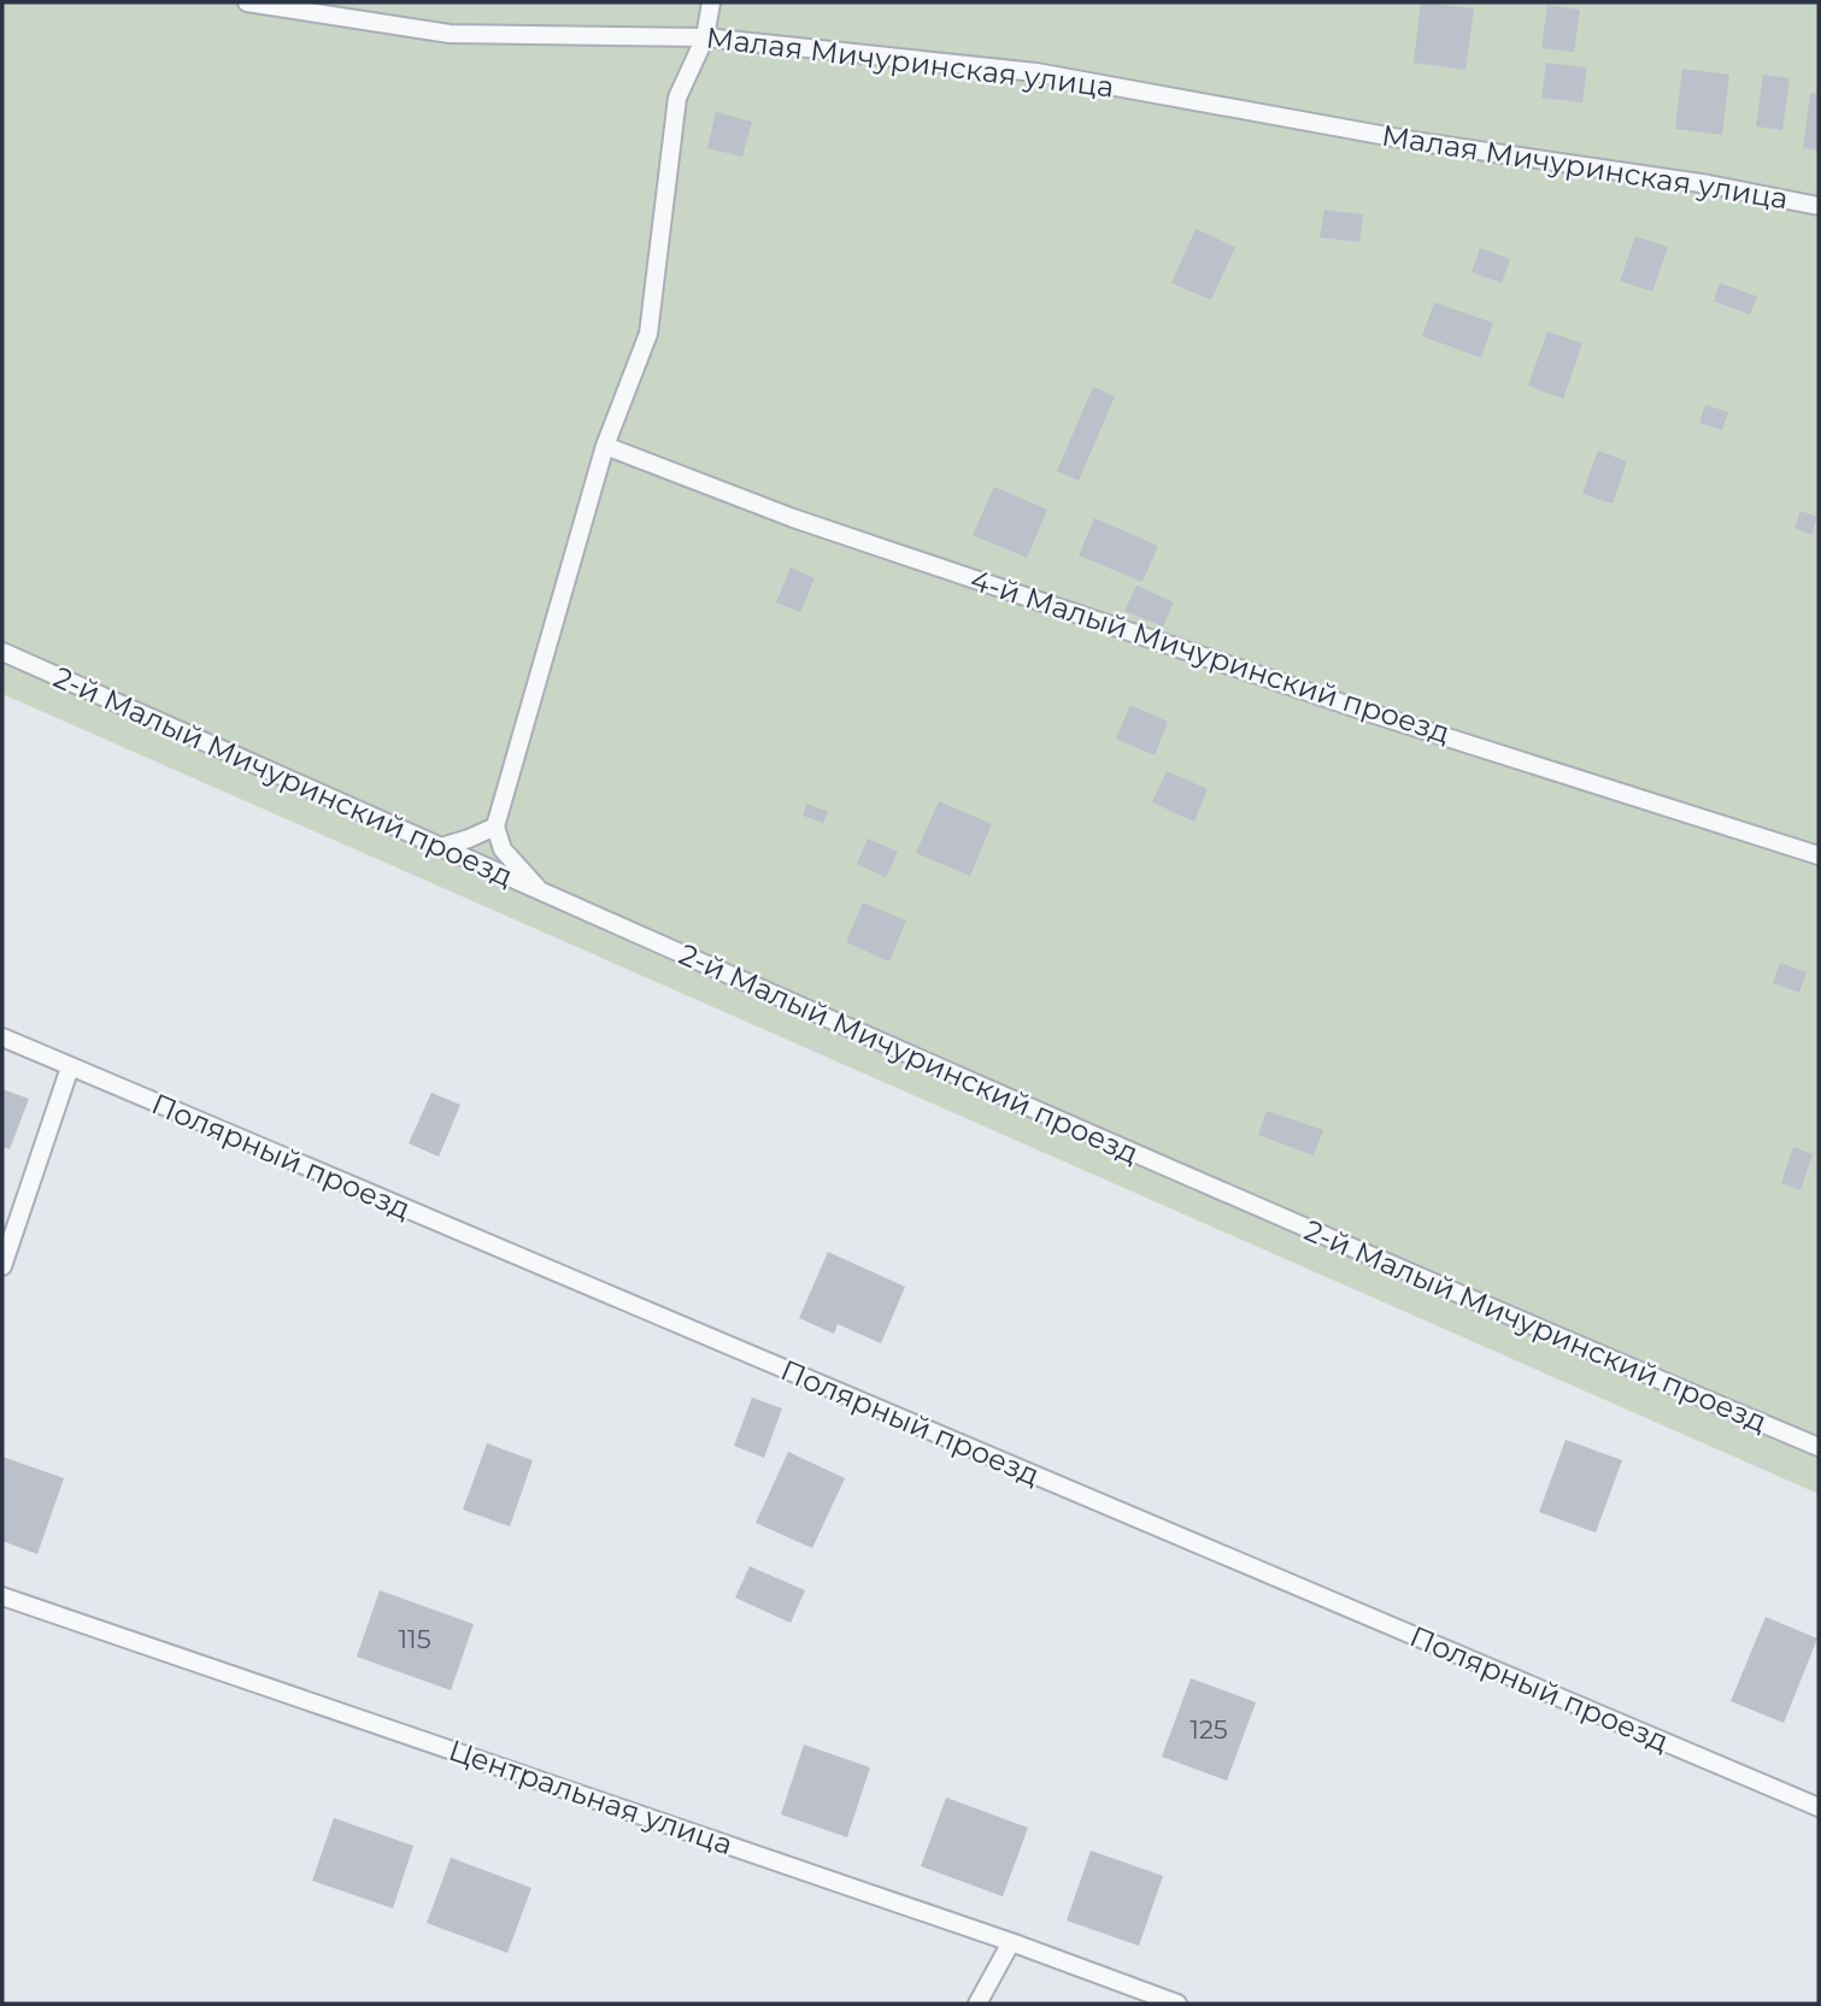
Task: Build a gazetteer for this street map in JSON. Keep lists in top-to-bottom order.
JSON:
{
  "streets": {
    "lane": [
      "Малая Мичуринская улица",
      "4-й Малый Мичуринский проезд",
      "2-й Малый Мичуринский проезд",
      "Полярный проезд",
      "Центральная улица"
    ]
  },
  "house_numbers": ["115", "125"]
}
